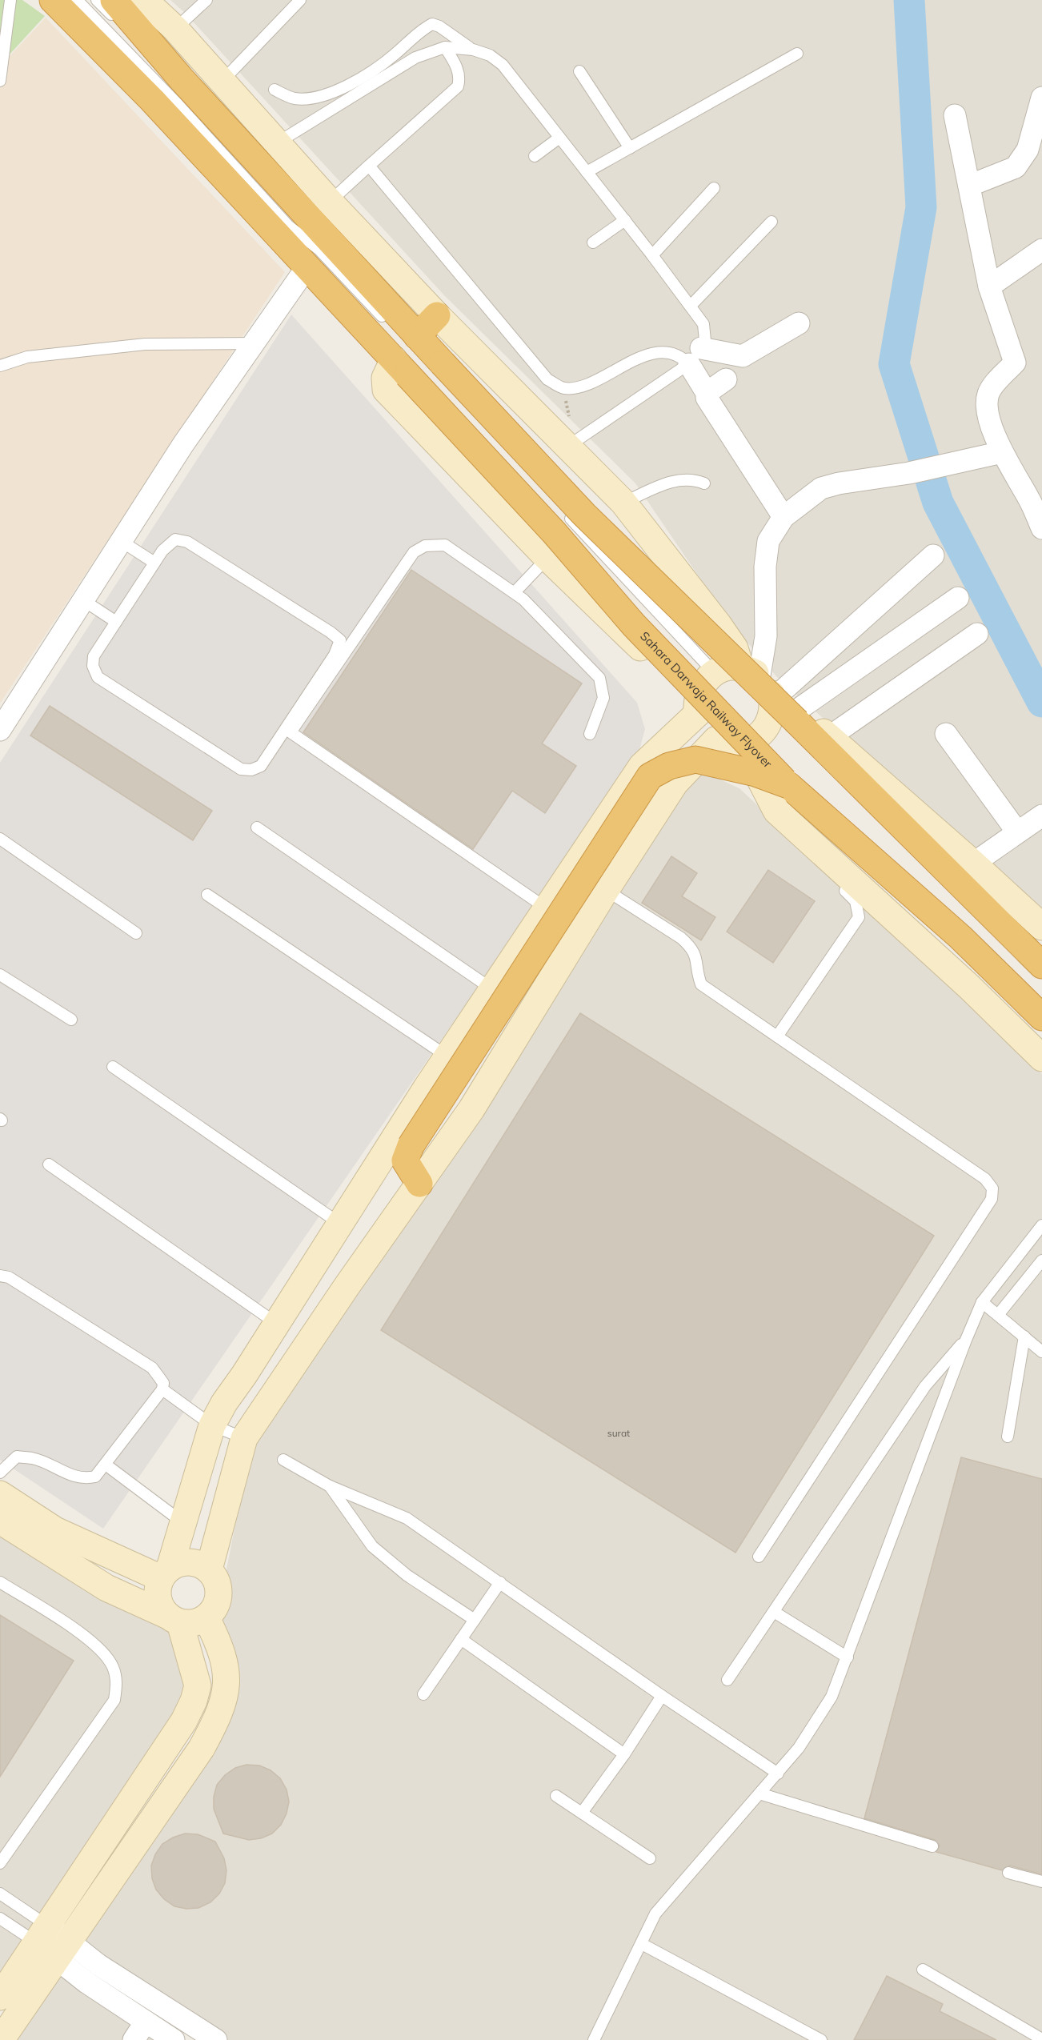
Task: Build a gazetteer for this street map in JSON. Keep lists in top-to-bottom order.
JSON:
{
  "streets": {
    "highway": ["Sahara Darwaja Railway Flyover"]
  },
  "house_numbers": ["surat"]
}
